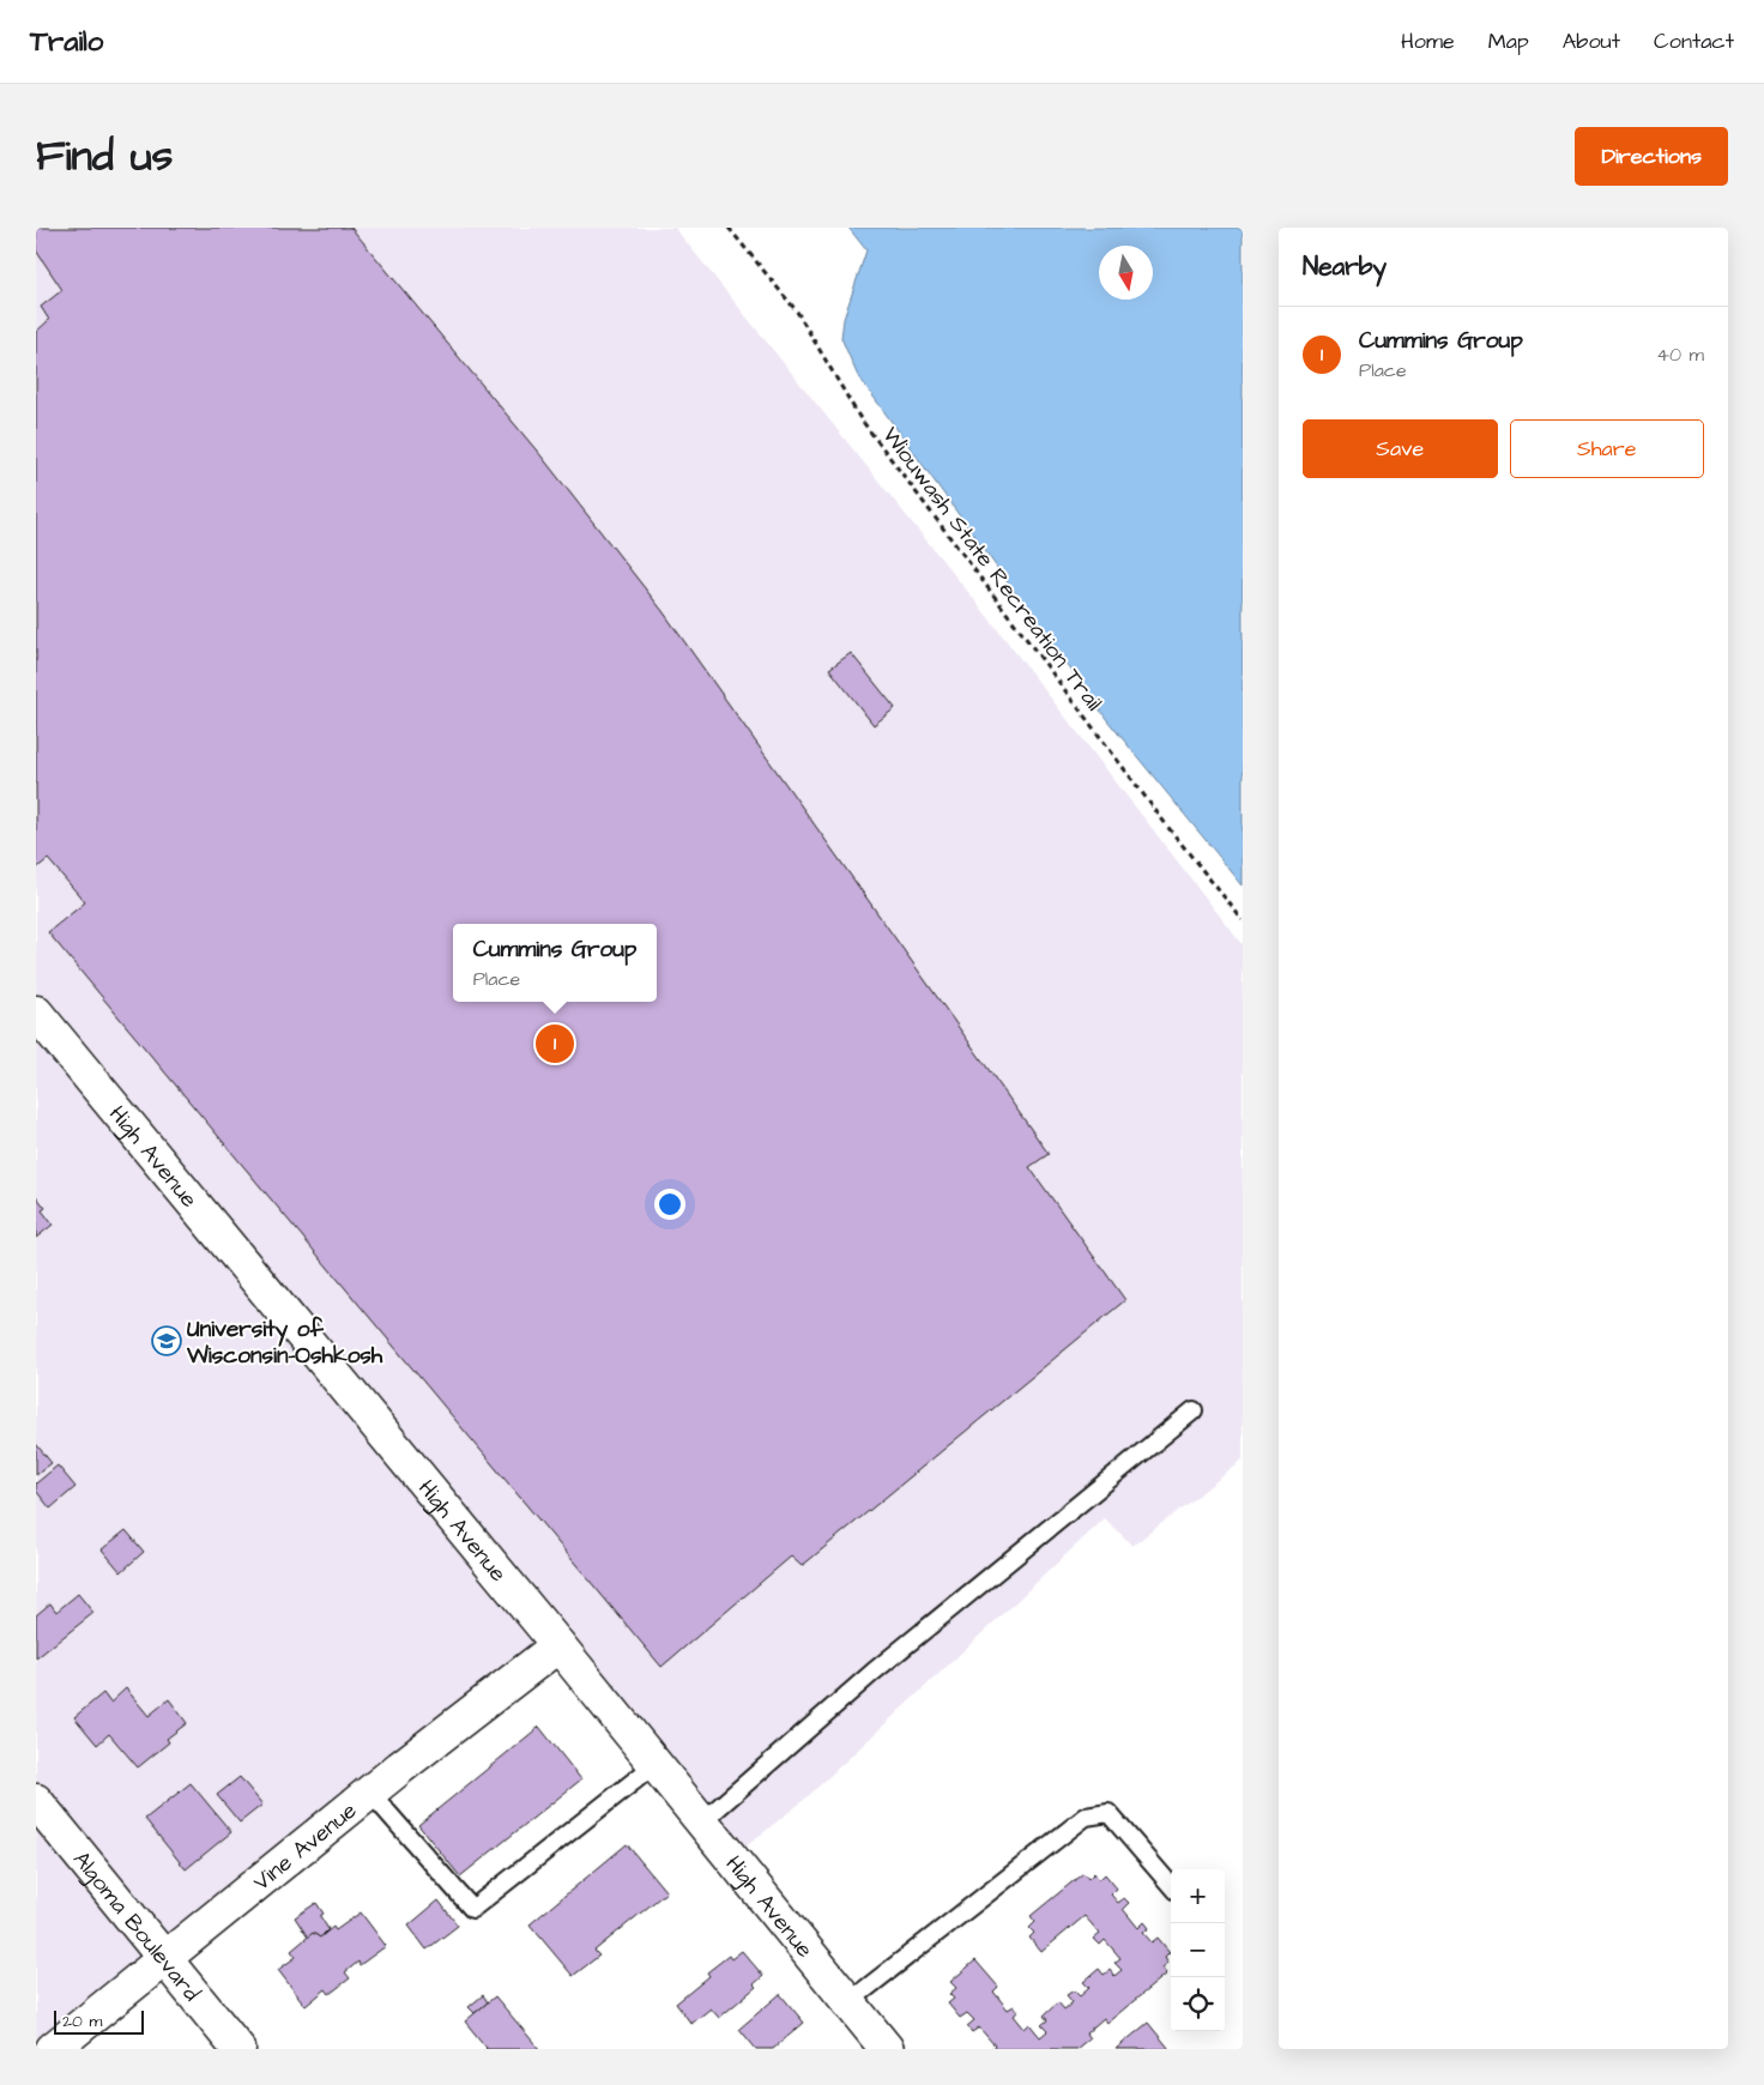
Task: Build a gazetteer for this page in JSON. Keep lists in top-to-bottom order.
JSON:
{
  "streets": {
    "main road": ["High Avenue", "Vine Avenue", "Algoma Boulevard"],
    "path": ["Wiouwash State Recreation Trail"]
  },
  "crossings": [
    ["High Avenue", "Vine Avenue"],
    ["Vine Avenue", "Algoma Boulevard"]
  ],
  "places": {
    "school or university": ["University of Wisconsin-Oshkosh"]
  },
  "scale_bar": "20 m",
  "north": "bottom",
  "page": {
    "header": "Trailo",
    "nav": [
      "Home",
      "Map",
      "About",
      "Contact"
    ],
    "title": "Find us",
    "buttons": [
      "Directions",
      ["Save", "Share"]
    ],
    "heading": "Nearby",
    "list": [
      {
        "mark": "1",
        "name": "Cummins Group",
        "note": "Place",
        "value": "40 m"
      }
    ],
    "popup": ["Cummins Group", "Place"],
    "pins": "1",
    "map_buttons": ["+", "−"],
    "scale": "20 m"
  }
}
